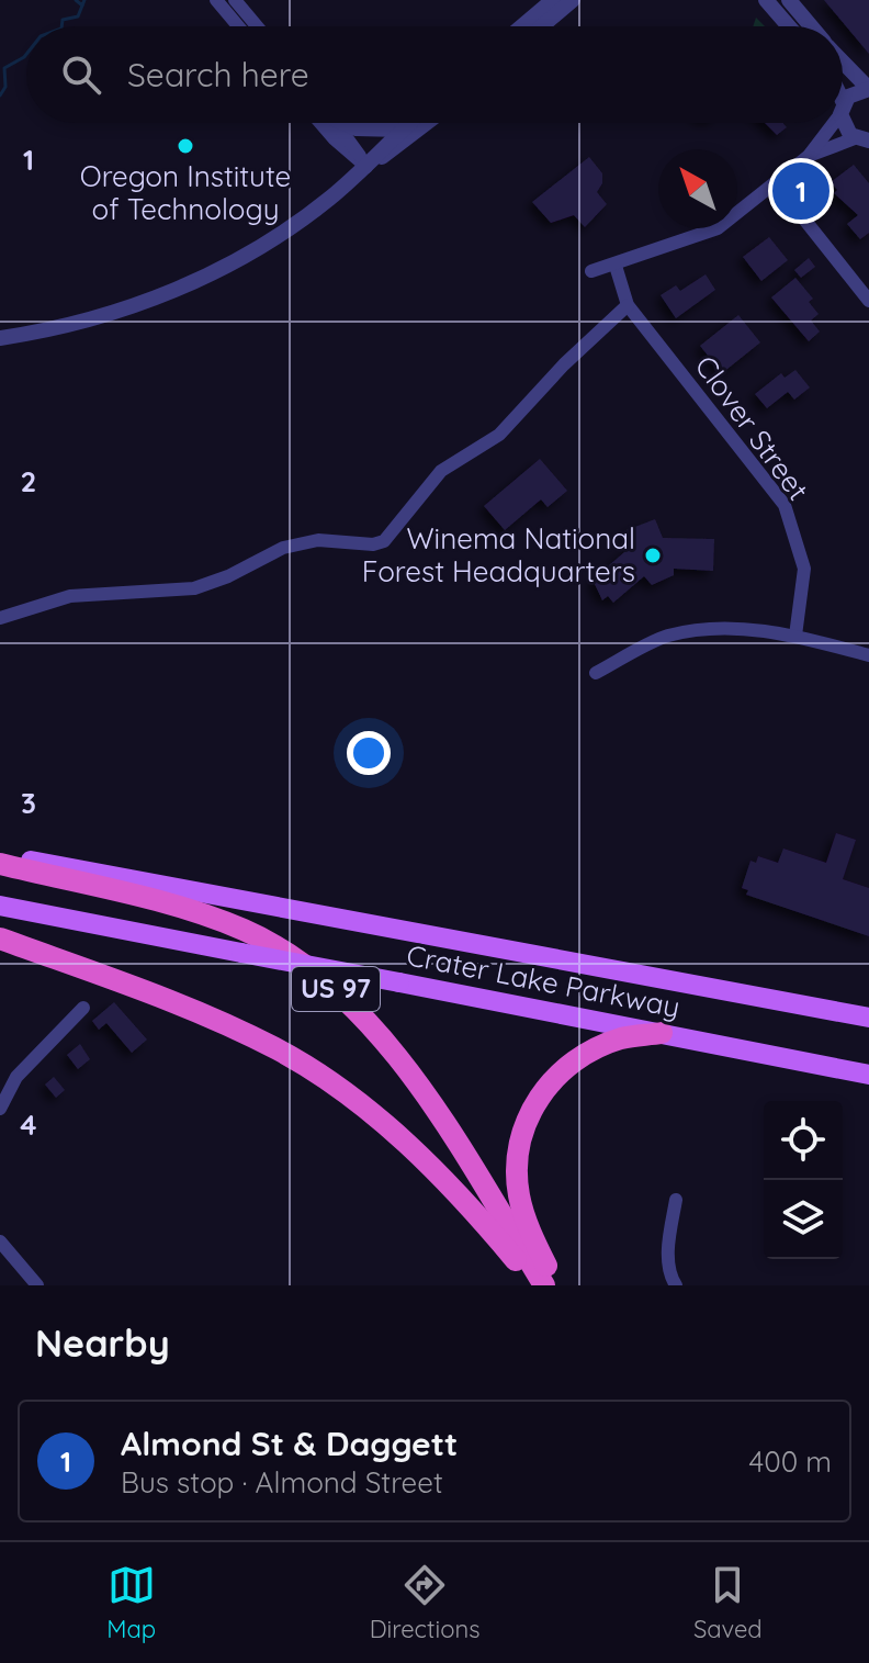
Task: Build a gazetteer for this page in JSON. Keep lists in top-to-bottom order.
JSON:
{
  "streets": {
    "highway": ["US 97"],
    "main road": ["Crater Lake Parkway"],
    "street": ["Clover Street"]
  },
  "places": ["Oregon Institute of Technology", "Winema National Forest Headquarters"],
  "north": "top left",
  "page": {
    "search": "Search here",
    "pins": "1",
    "heading": "Nearby",
    "list": [
      {
        "mark": "1",
        "name": "Almond St & Daggett",
        "note": "Bus stop · Almond Street",
        "value": "400 m"
      }
    ],
    "nav": ["Map", "Directions", "Saved"]
  },
  "grid": {
    "rows": [
      "1",
      "2",
      "3",
      "4"
    ]
  }
}
